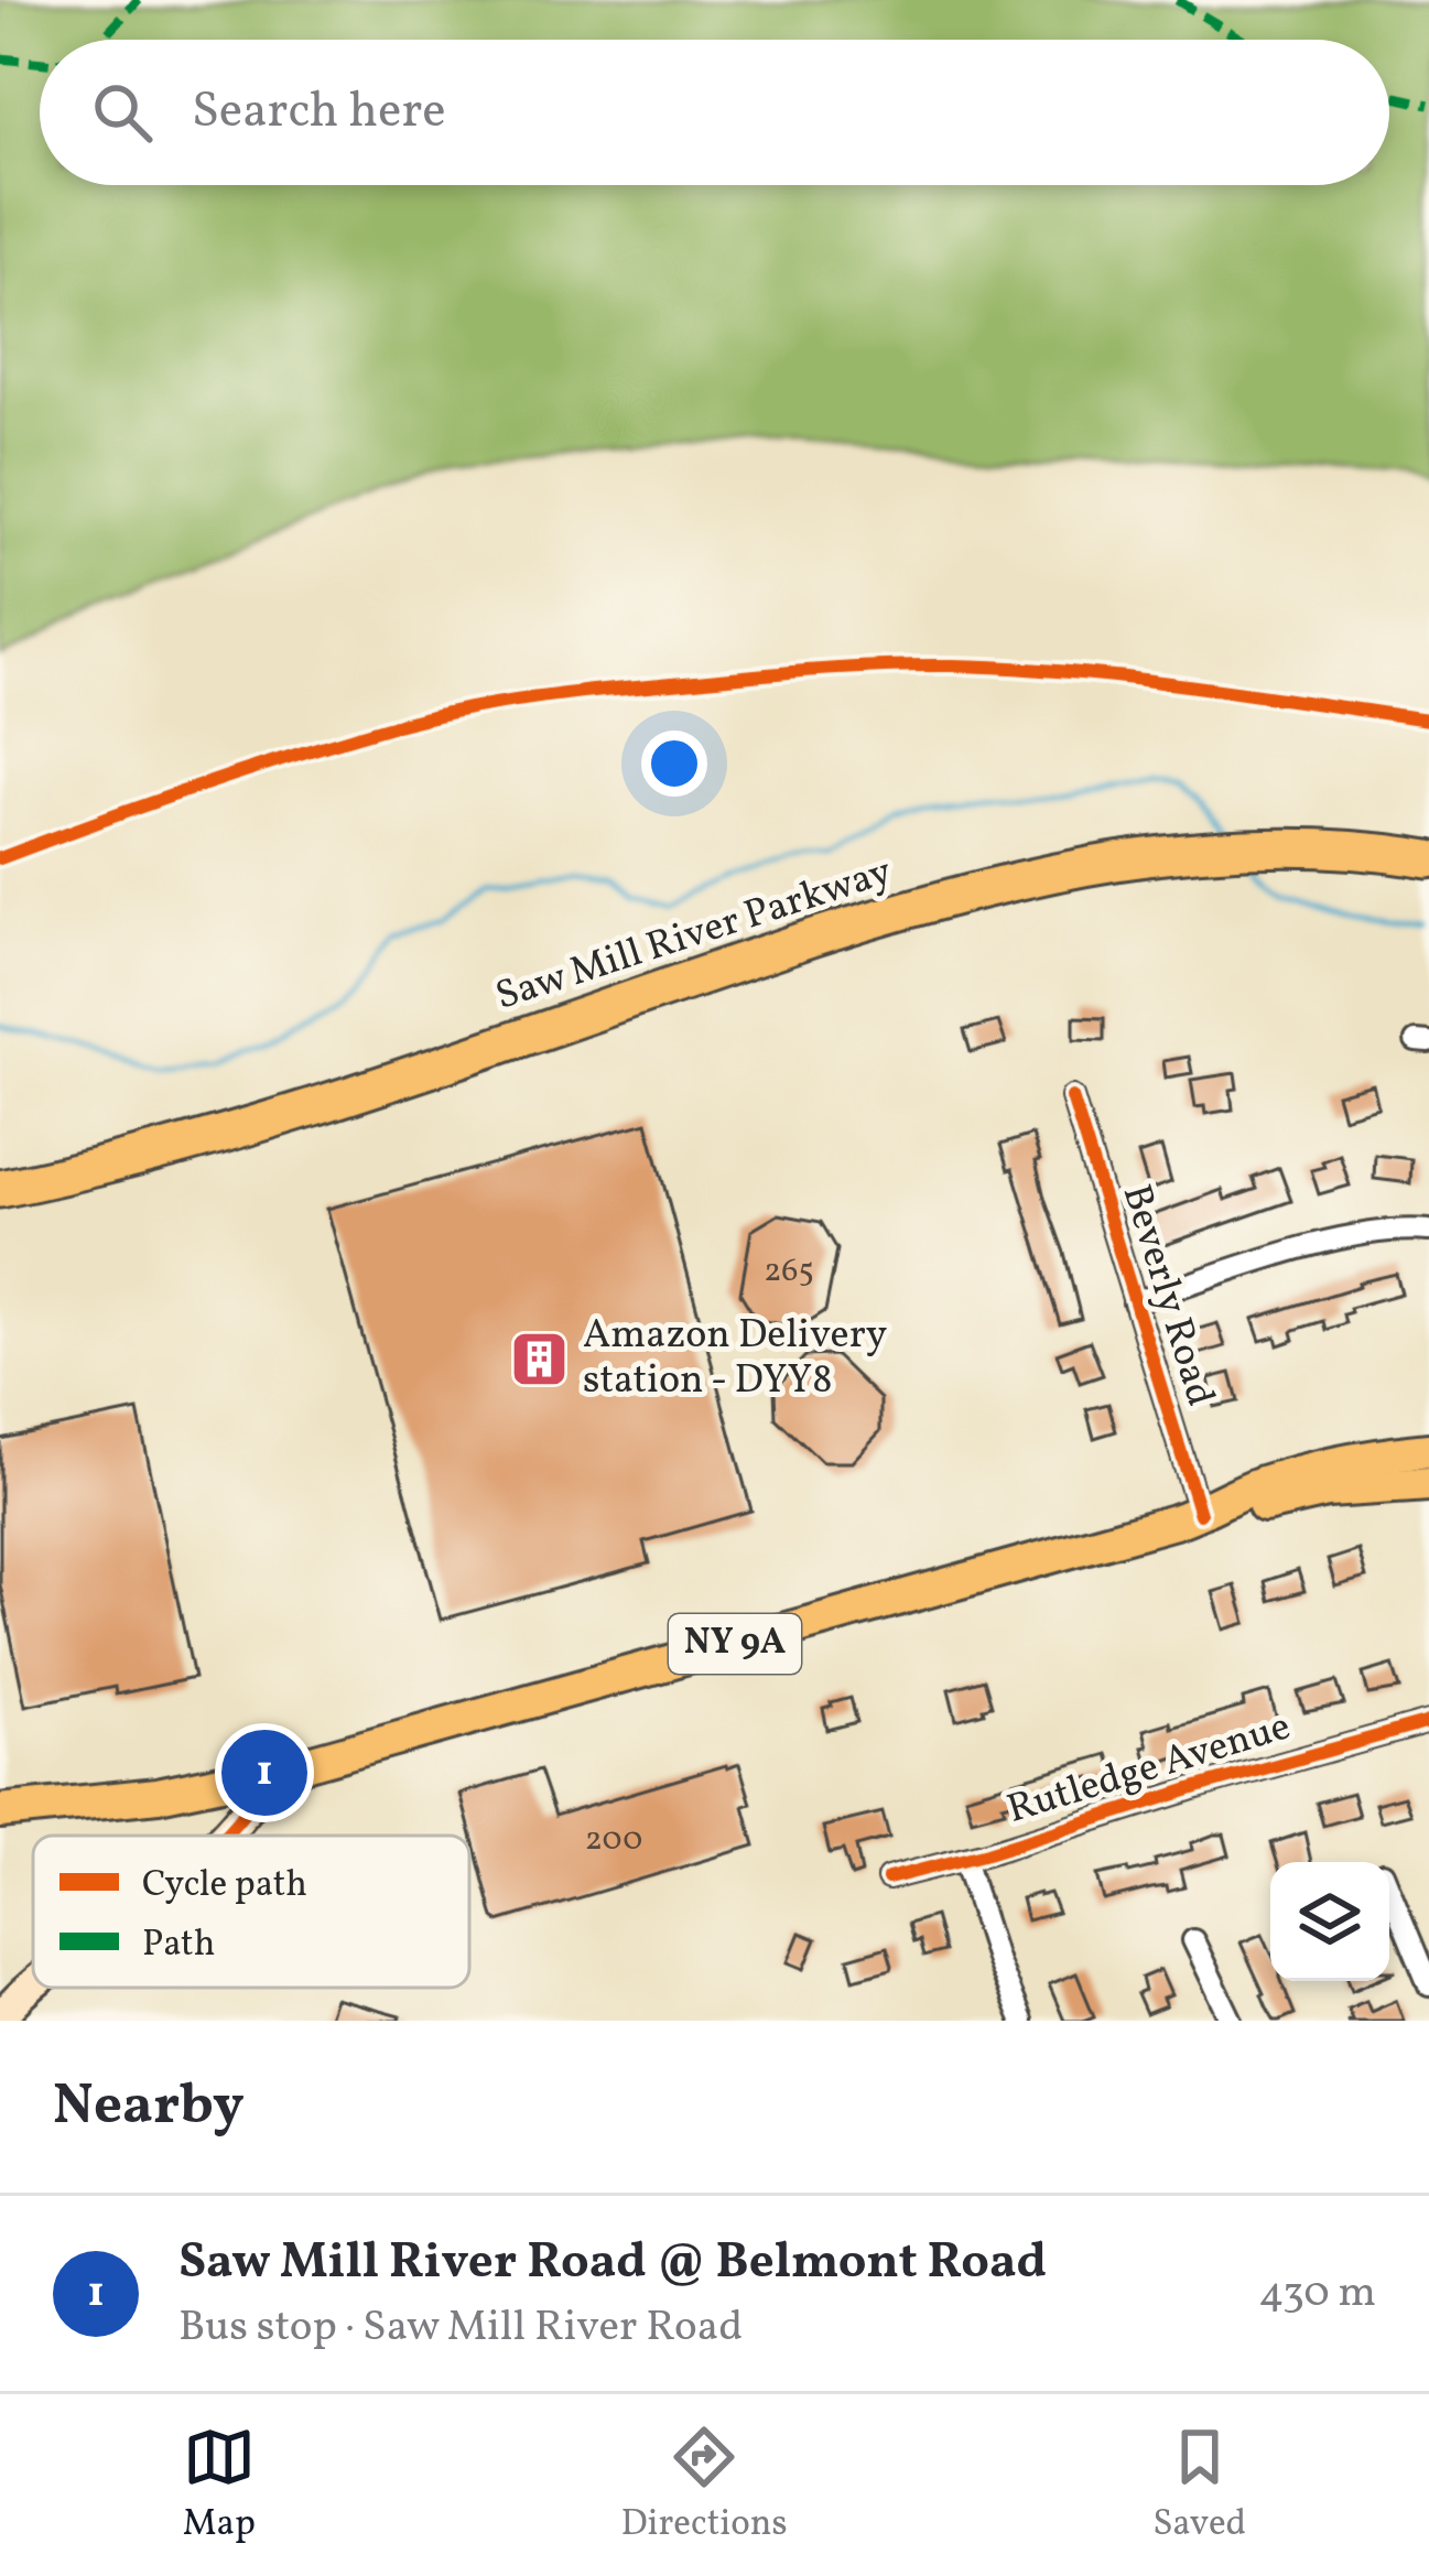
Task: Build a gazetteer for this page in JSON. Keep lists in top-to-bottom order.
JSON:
{
  "streets": {
    "highway": ["Saw Mill River Parkway"],
    "main road": ["NY 9A"],
    "street": ["Beverly Road", "Rutledge Avenue"]
  },
  "crossings": [
    ["Beverly Road", "NY 9A"]
  ],
  "places": {
    "building": ["Amazon Delivery station - DYY8"]
  },
  "house_numbers": ["265", "200"],
  "legend": ["Cycle path", "Path"],
  "page": {
    "search": "Search here",
    "pins": "1",
    "heading": "Nearby",
    "list": [
      {
        "mark": "1",
        "name": "Saw Mill River Road @ Belmont Road",
        "note": "Bus stop · Saw Mill River Road",
        "value": "430 m"
      }
    ],
    "nav": ["Map", "Directions", "Saved"]
  }
}
